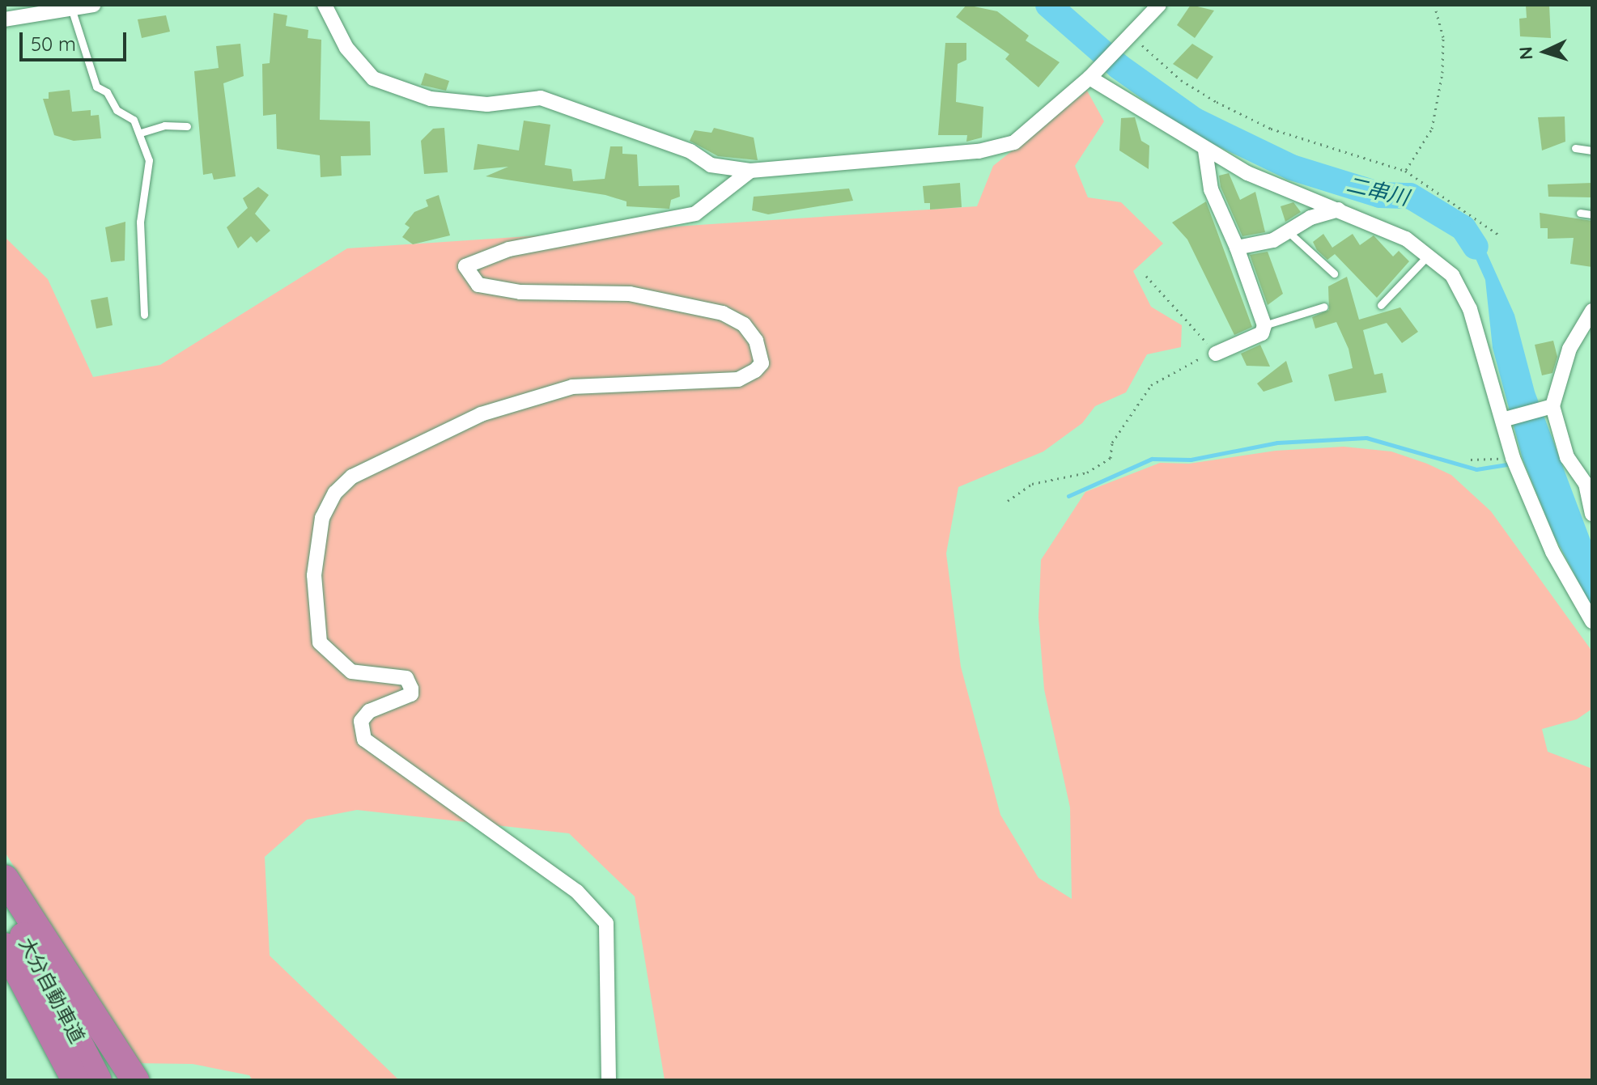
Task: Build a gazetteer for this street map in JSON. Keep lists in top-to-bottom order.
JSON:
{
  "streets": {
    "highway": ["大分自動車道"]
  },
  "water": ["二串川"],
  "scale_bar": "50 m",
  "north": "left"
}
